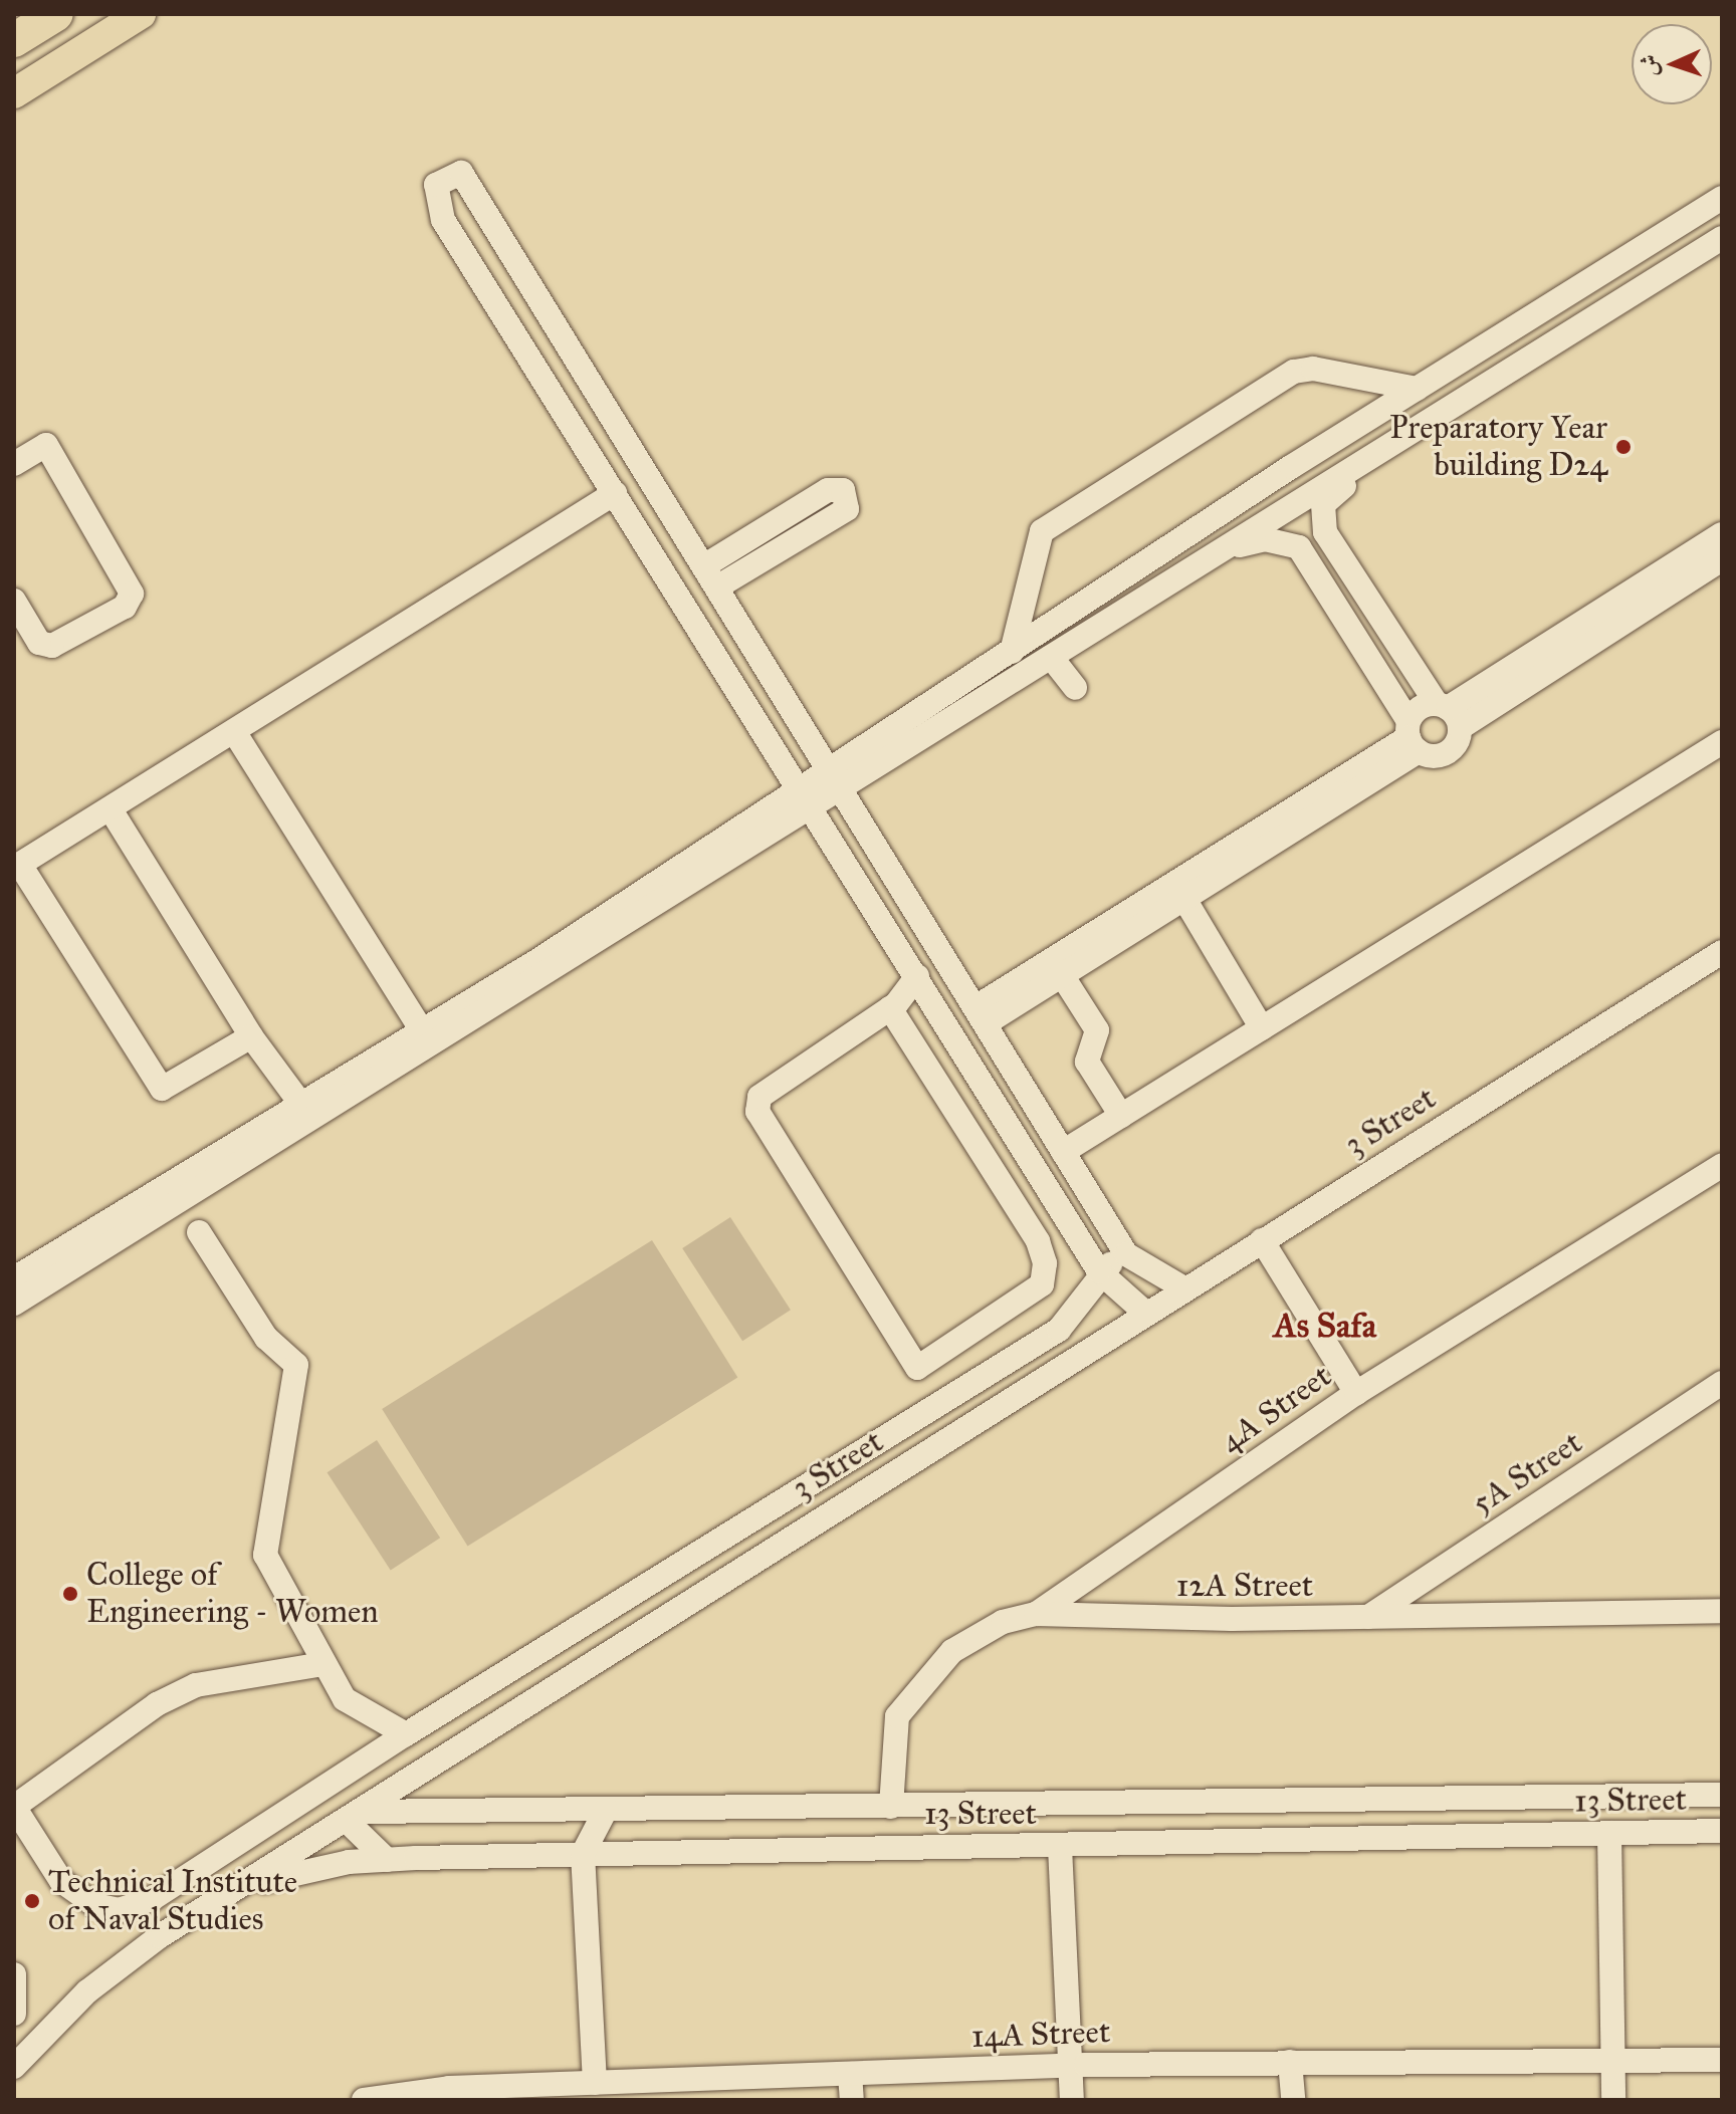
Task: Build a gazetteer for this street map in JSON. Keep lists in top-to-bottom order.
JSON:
{
  "streets": {
    "street": [
      "3 Street",
      "4A Street",
      "5A Street",
      "12A Street",
      "13 Street",
      "14A Street"
    ]
  },
  "crossings": [
    ["3 Street", "13 Street"],
    ["4A Street", "12A Street"],
    ["5A Street", "12A Street"],
    ["12A Street", "13 Street"]
  ],
  "districts": ["As Safa"],
  "places": ["Preparatory Year building D24", "College of Engineering - Women", "Technical Institute of Naval Studies"],
  "north": "left"
}
